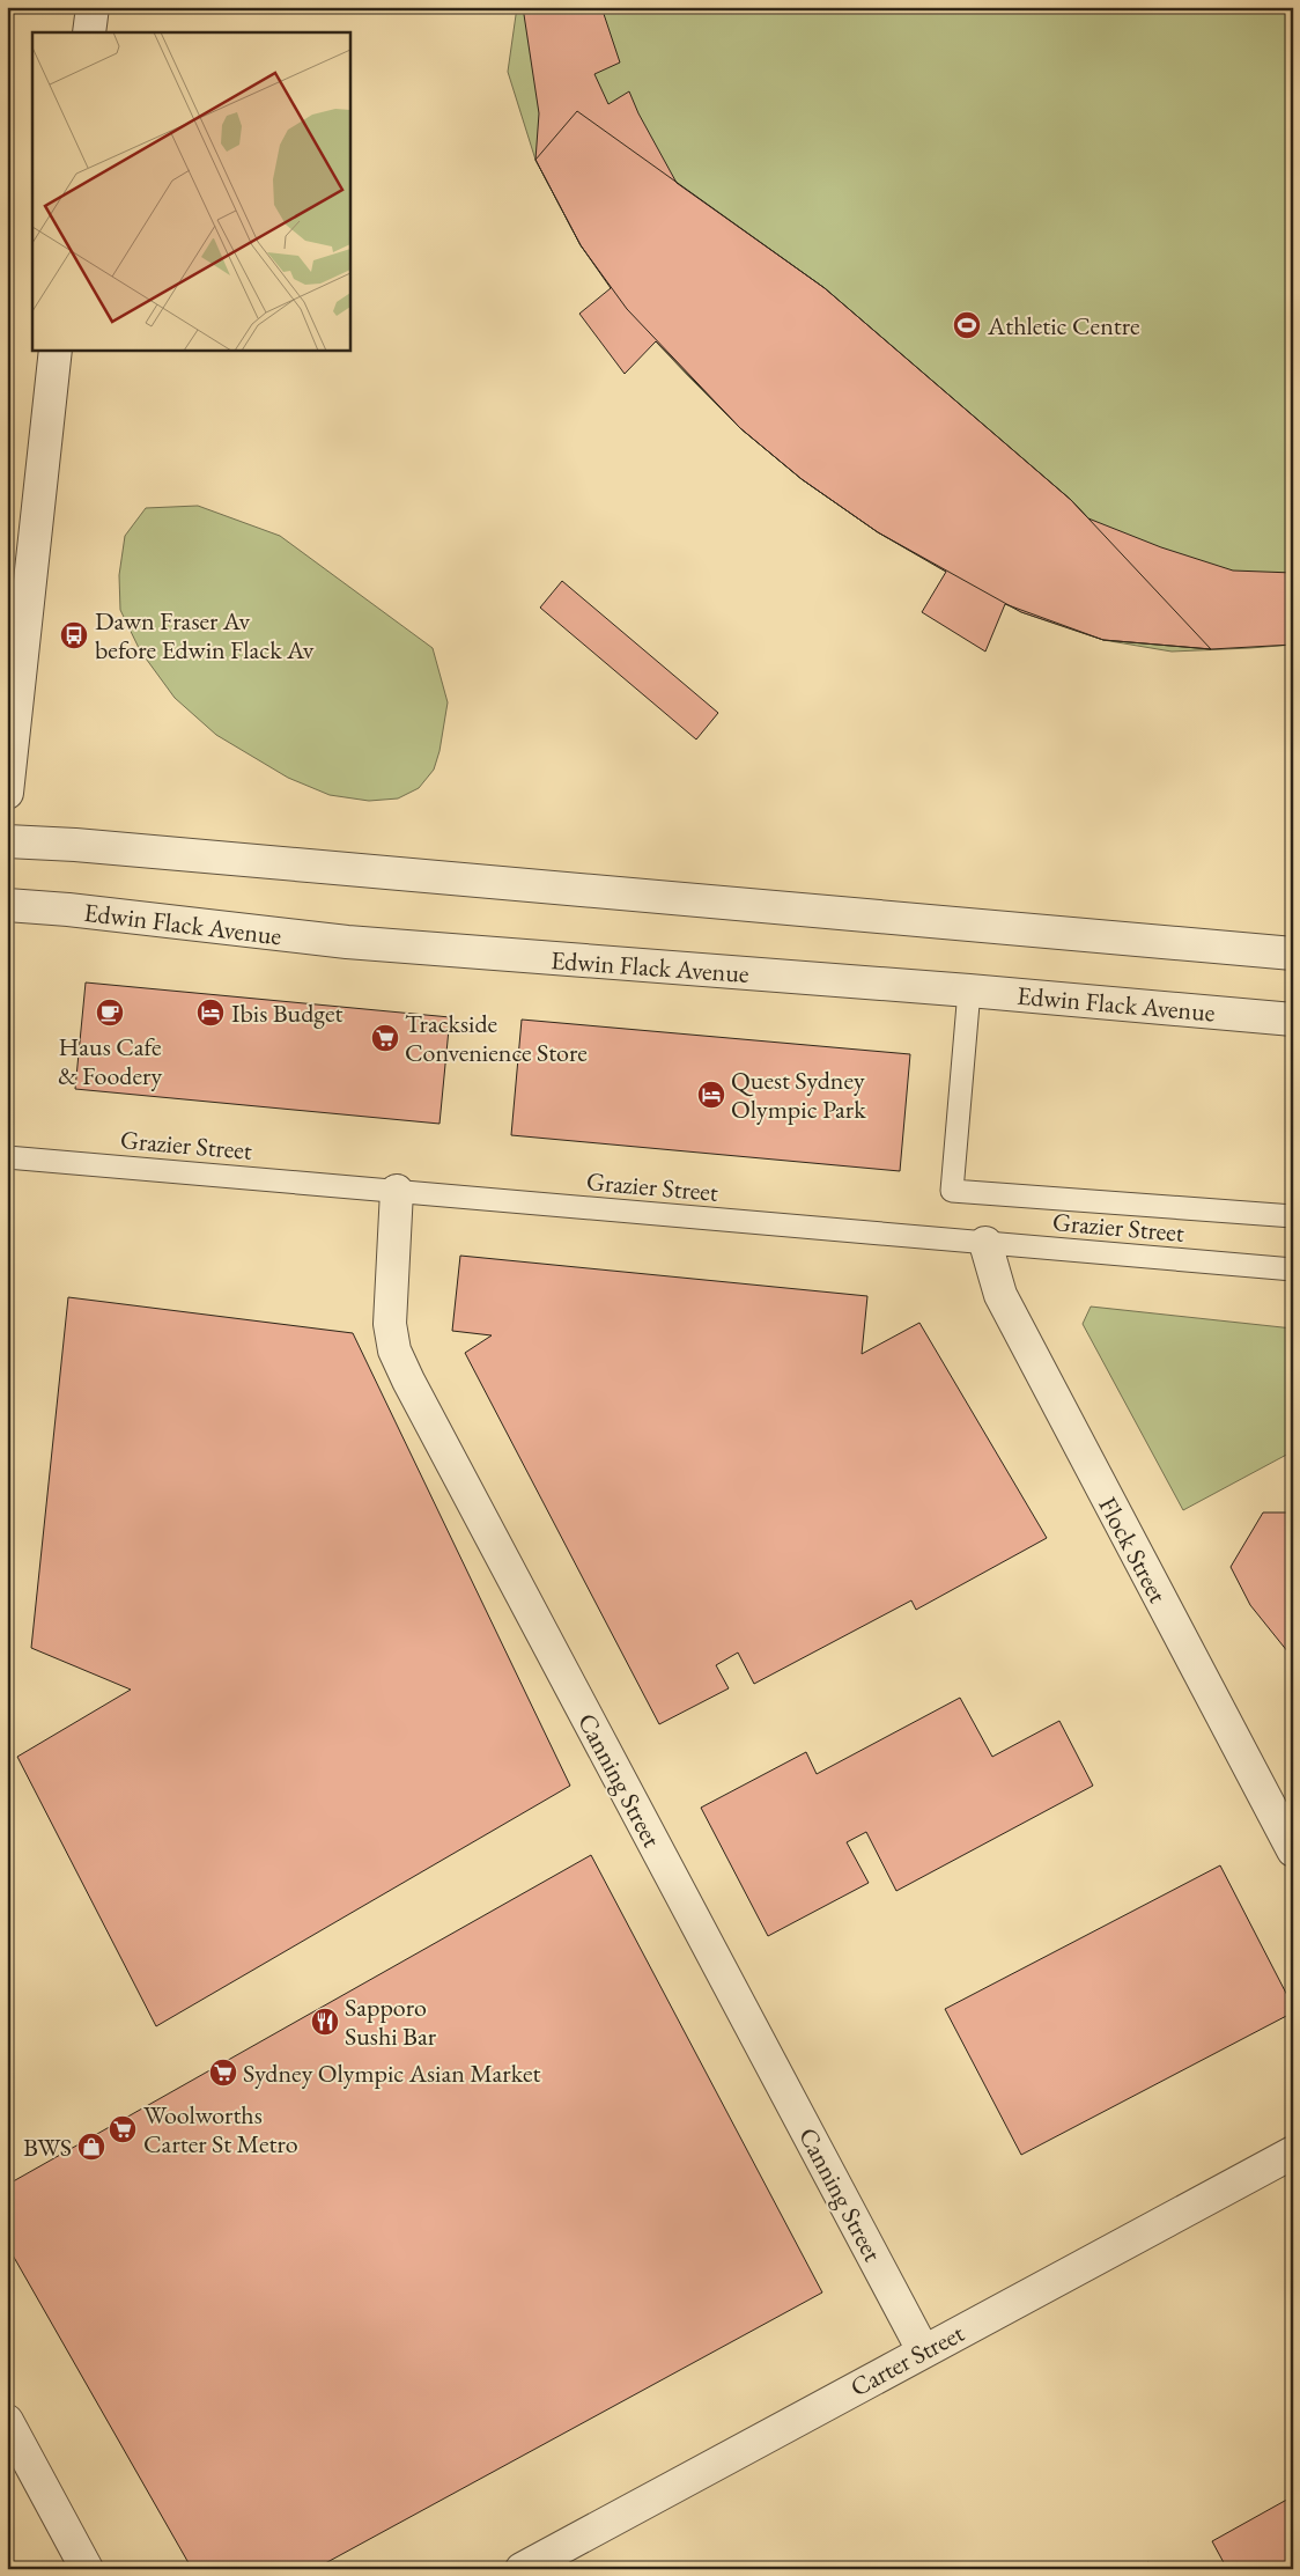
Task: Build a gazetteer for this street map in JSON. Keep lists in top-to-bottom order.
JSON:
{
  "streets": {
    "street": [
      "Edwin Flack Avenue",
      "Flock Street",
      "Canning Street",
      "Carter Street"
    ],
    "lane": ["Grazier Street"]
  },
  "crossings": [
    ["Grazier Street", "Flock Street"],
    ["Grazier Street", "Canning Street"],
    ["Canning Street", "Carter Street"]
  ],
  "places": {
    "sports": ["Athletic Centre"],
    "bus stop": ["Dawn Fraser Av before Edwin Flack Av"],
    "cafe": ["Haus Cafe & Foodery"],
    "hotel": ["Ibis Budget", "Quest Sydney Olympic Park"],
    "supermarket": ["Trackside Convenience Store", "Sydney Olympic Asian Market", "Woolworths Carter St Metro"],
    "restaurant": ["Sapporo Sushi Bar"],
    "shop": ["BWS"]
  }
}
